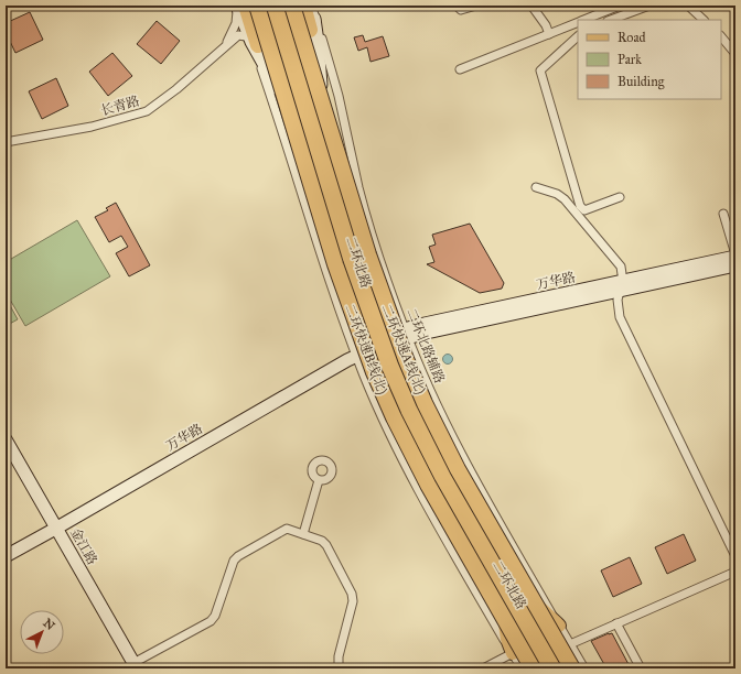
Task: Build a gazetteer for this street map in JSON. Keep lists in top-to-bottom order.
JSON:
{
  "streets": {
    "highway": ["二环快速B线(北)", "二环快速A线(北)"],
    "main road": ["二环北路"],
    "street": [
      "长青路",
      "万华路",
      "二环北路辅路",
      "金江路"
    ]
  },
  "crossings": [
    ["二环北路", "万华路"],
    ["二环北路", "二环快速B线(北)"],
    ["二环北路", "二环快速A线(北)"],
    ["万华路", "二环北路辅路"],
    ["万华路", "金江路"],
    ["二环快速B线(北)", "二环快速A线(北)"]
  ],
  "legend": ["Road", "Park", "Building"],
  "north": "top right"
}
